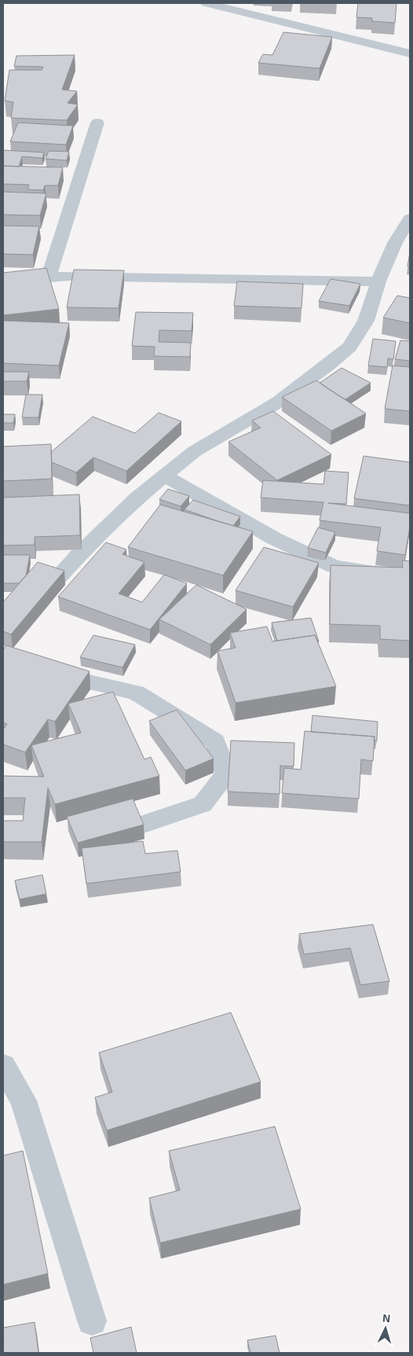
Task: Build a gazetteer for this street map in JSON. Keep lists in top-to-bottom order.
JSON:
{
  "north": "top"
}
